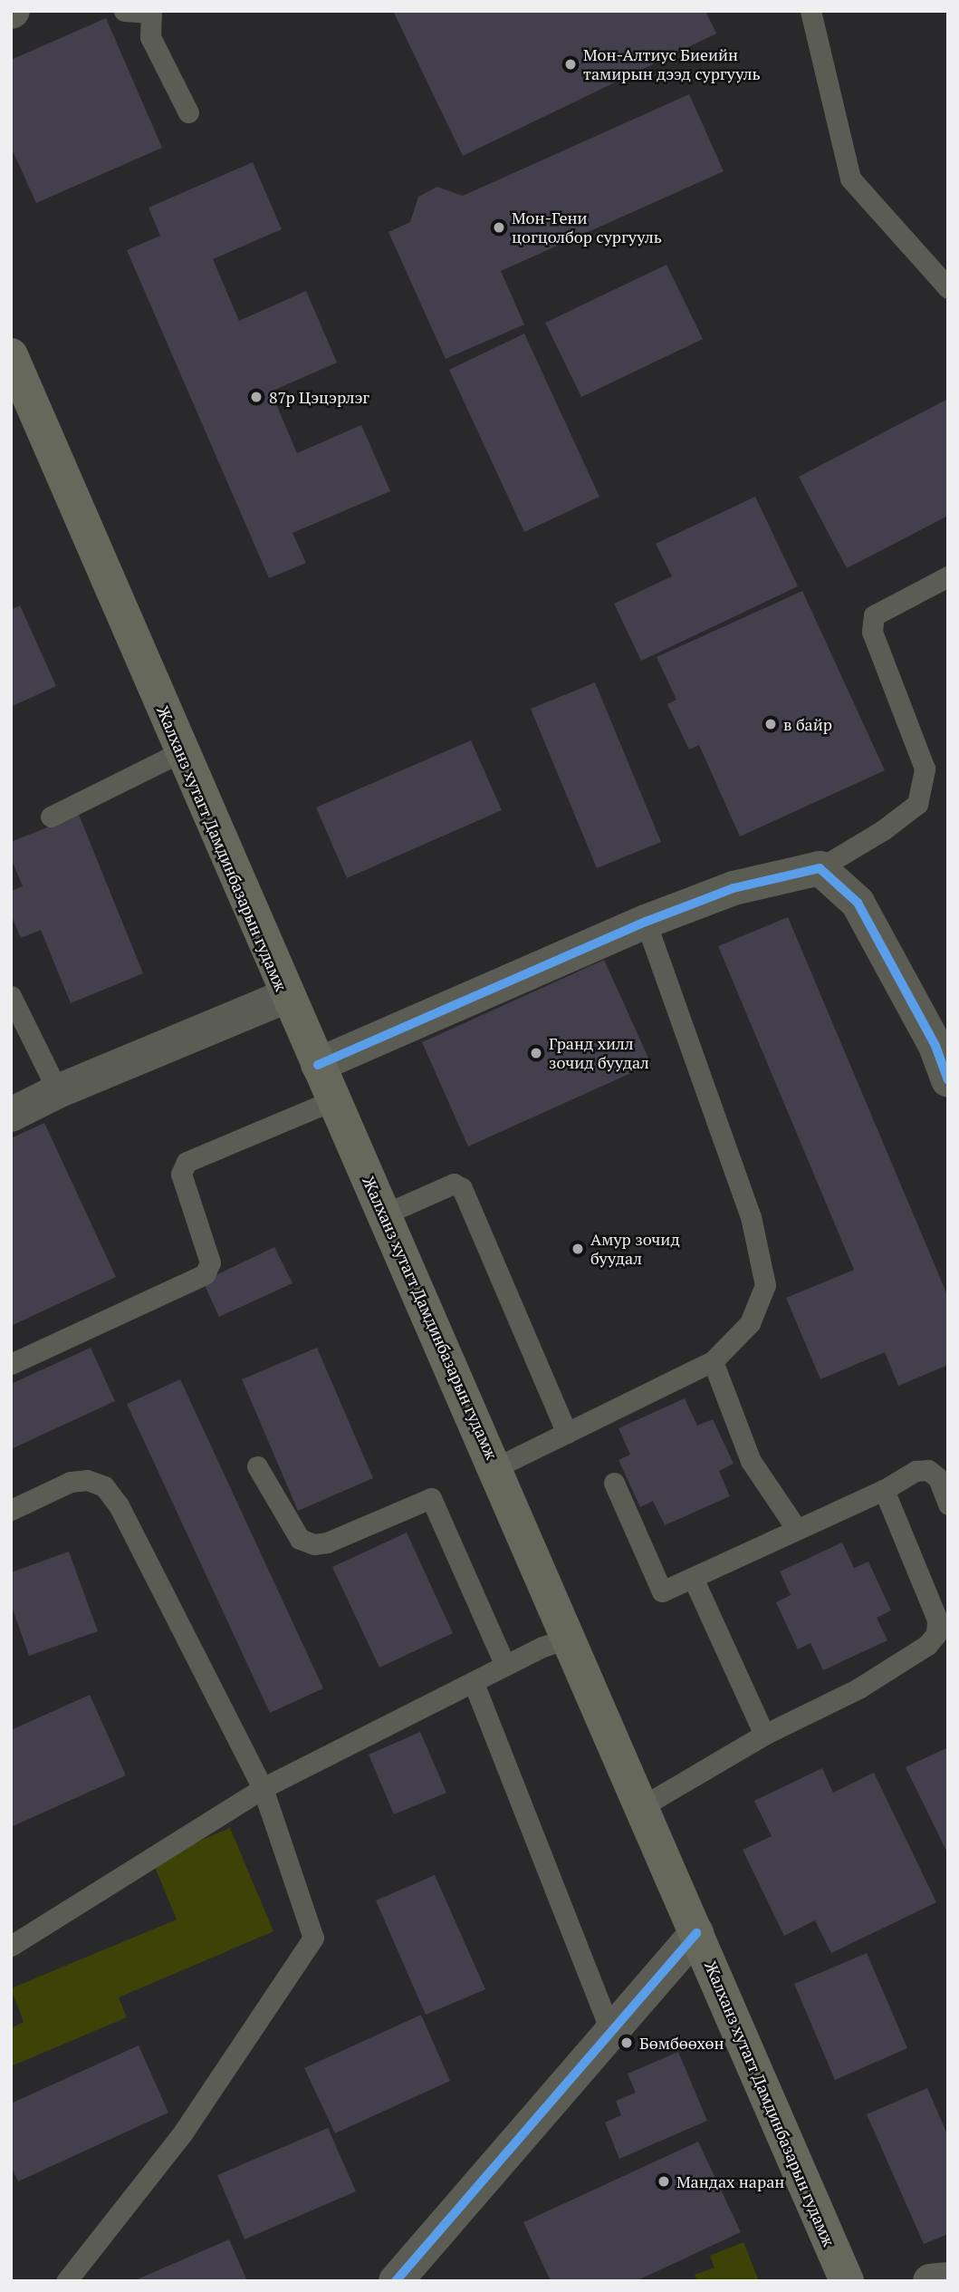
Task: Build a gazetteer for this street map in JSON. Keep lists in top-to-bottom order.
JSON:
{
  "streets": {
    "main road": ["Жалханз хутагт Дамдинбазарын гудамж"]
  },
  "places": [
    "Мон-Алтиус Биеийн тамирын дээд сургууль",
    "Мон-Гени цогцолбор сургууль",
    "87р Цэцэрлэг",
    "в байр",
    "Гранд хилл зочид буудал",
    "Амур зочид буудал",
    "Бөмбөөхөн",
    "Мандах наран"
  ]
}
